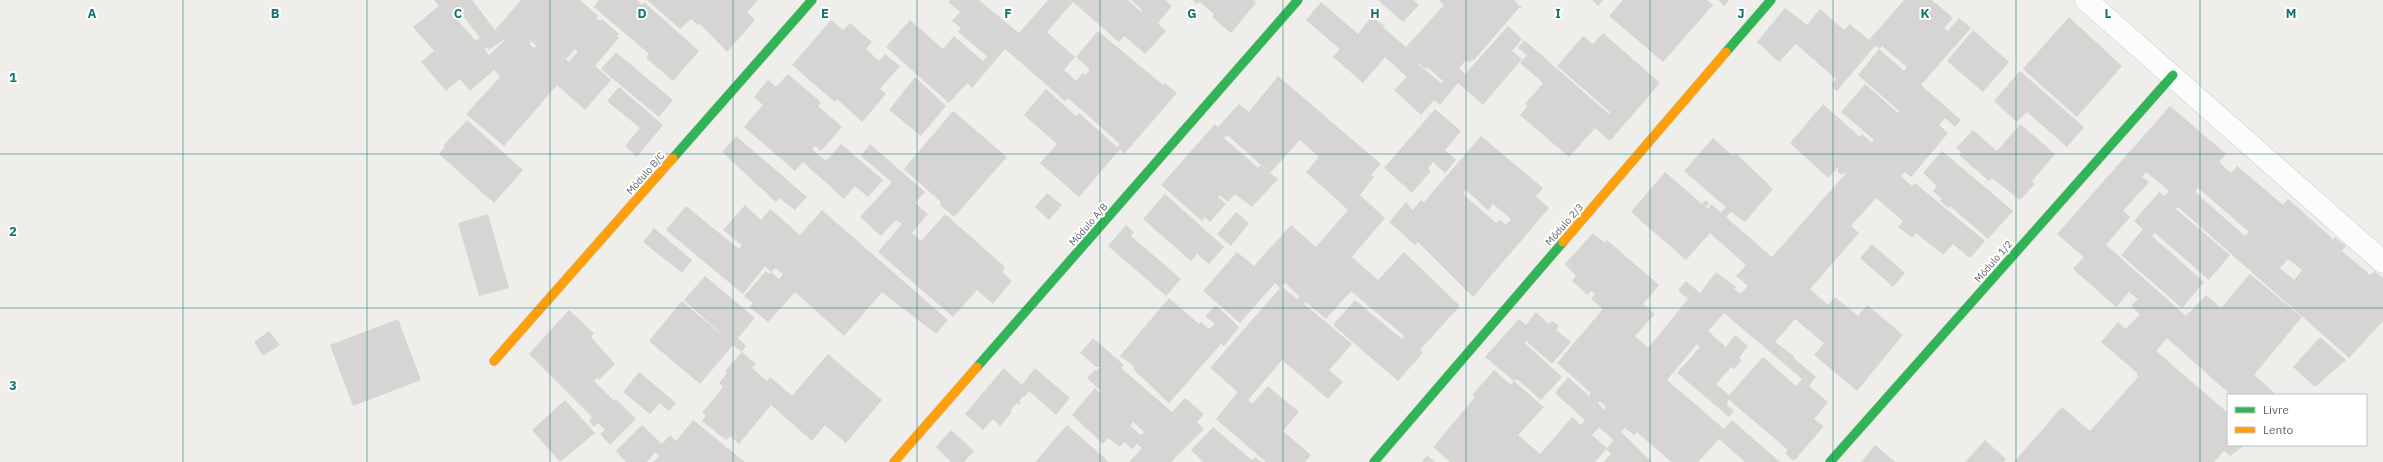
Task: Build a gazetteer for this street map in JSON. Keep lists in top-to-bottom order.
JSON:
{
  "streets": {
    "street": [
      "Módulo B/C",
      "Módulo A/B",
      "Módulo 2/3",
      "Módulo 1/2"
    ]
  },
  "legend": ["Livre", "Lento"],
  "grid": {
    "columns": [
      "A",
      "B",
      "C",
      "D",
      "E",
      "F",
      "G",
      "H",
      "I",
      "J",
      "K",
      "L",
      "M"
    ],
    "rows": ["1", "2", "3"]
  }
}
